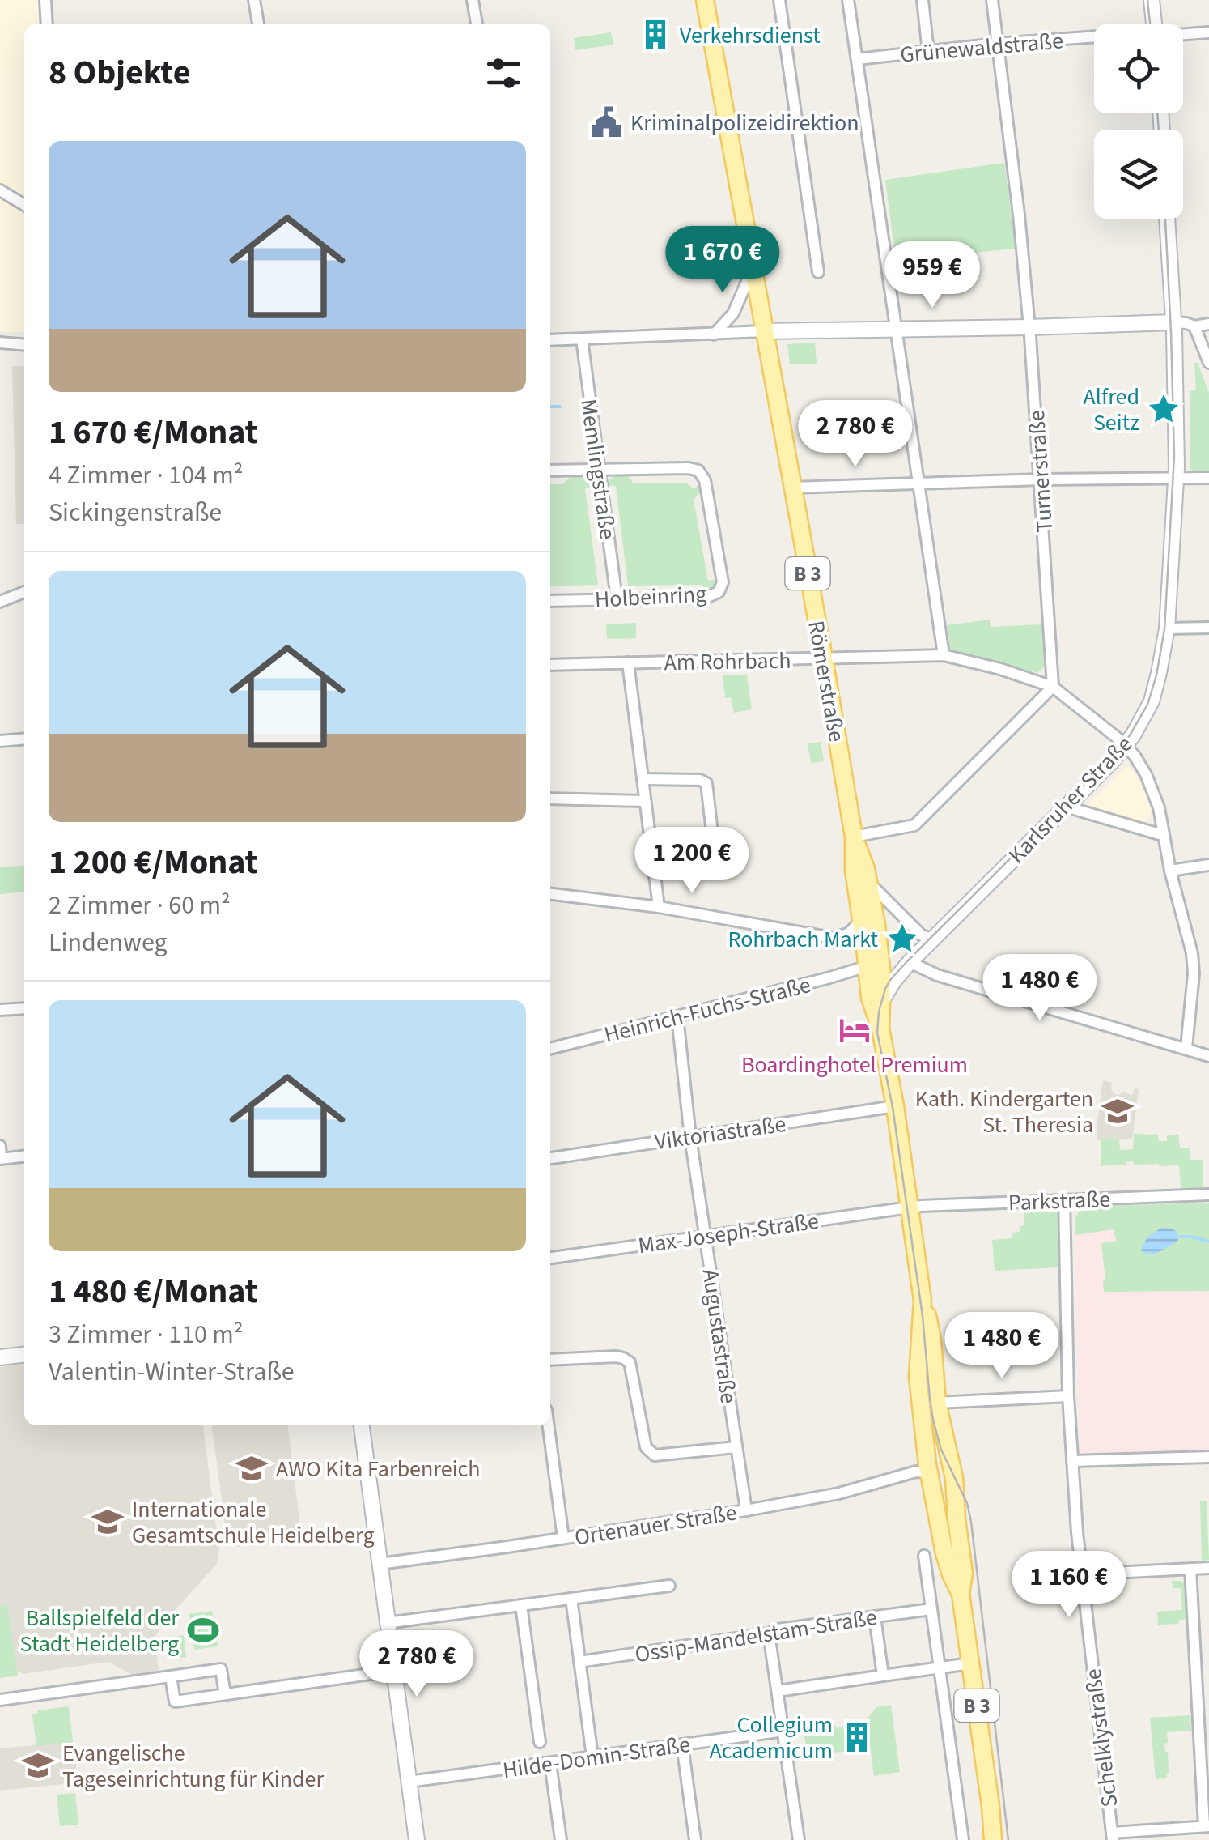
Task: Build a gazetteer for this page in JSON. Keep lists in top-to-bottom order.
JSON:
{
  "streets": {
    "main road": ["B 3", "Römerstraße", "Karlsruher Straße"],
    "street": [
      "Grünewaldstraße",
      "Memlingstraße",
      "Turnerstraße",
      "Holbeinring",
      "Am Rohrbach",
      "Heinrich-Fuchs-Straße",
      "Viktoriastraße",
      "Parkstraße",
      "Max-Joseph-Straße",
      "Augustastraße",
      "Ortenauer Straße",
      "Ossip-Mandelstam-Straße",
      "Schelklystraße",
      "Hilde-Domin-Straße"
    ]
  },
  "crossings": [
    ["Grünewaldstraße", "Turnerstraße"],
    ["Memlingstraße", "Holbeinring"],
    ["Turnerstraße", "Am Rohrbach"],
    ["B 3", "Römerstraße"],
    ["B 3", "Karlsruher Straße"],
    ["B 3", "Viktoriastraße"],
    ["B 3", "Parkstraße"],
    ["B 3", "Max-Joseph-Straße"],
    ["B 3", "Ortenauer Straße"],
    ["Am Rohrbach", "Römerstraße"],
    ["Am Rohrbach", "Karlsruher Straße"],
    ["Römerstraße", "Karlsruher Straße"],
    ["Römerstraße", "Heinrich-Fuchs-Straße"],
    ["Heinrich-Fuchs-Straße", "Augustastraße"],
    ["Viktoriastraße", "Augustastraße"],
    ["Parkstraße", "Max-Joseph-Straße"],
    ["Parkstraße", "Schelklystraße"],
    ["Max-Joseph-Straße", "Augustastraße"],
    ["Augustastraße", "Ortenauer Straße"]
  ],
  "places": {
    "building": ["Verkehrsdienst", "Collegium Academicum"],
    "public building": ["Kriminalpolizeidirektion"],
    "place": ["Alfred Seitz", "Rohrbach Markt"],
    "hotel": ["Boardinghotel Premium"],
    "school or university": [
      "Kath. Kindergarten St. Theresia",
      "AWO Kita Farbenreich",
      "Internationale Gesamtschule Heidelberg",
      "Evangelische Tageseinrichtung für Kinder"
    ],
    "sports": ["Ballspielfeld der Stadt Heidelberg"]
  },
  "page": {
    "heading": "8 Objekte",
    "list": [
      {
        "name": "1 670 €/Monat",
        "note": "4 Zimmer · 104 m² · Sickingenstraße"
      },
      {
        "name": "1 200 €/Monat",
        "note": "2 Zimmer · 60 m² · Lindenweg"
      },
      {
        "name": "1 480 €/Monat",
        "note": "3 Zimmer · 110 m² · Valentin-Winter-Straße"
      }
    ],
    "price": [
      "1 670 €",
      "959 €",
      "2 780 €",
      "1 200 €",
      "1 480 €",
      "1 480 €",
      "1 160 €",
      "2 780 €"
    ]
  }
}
